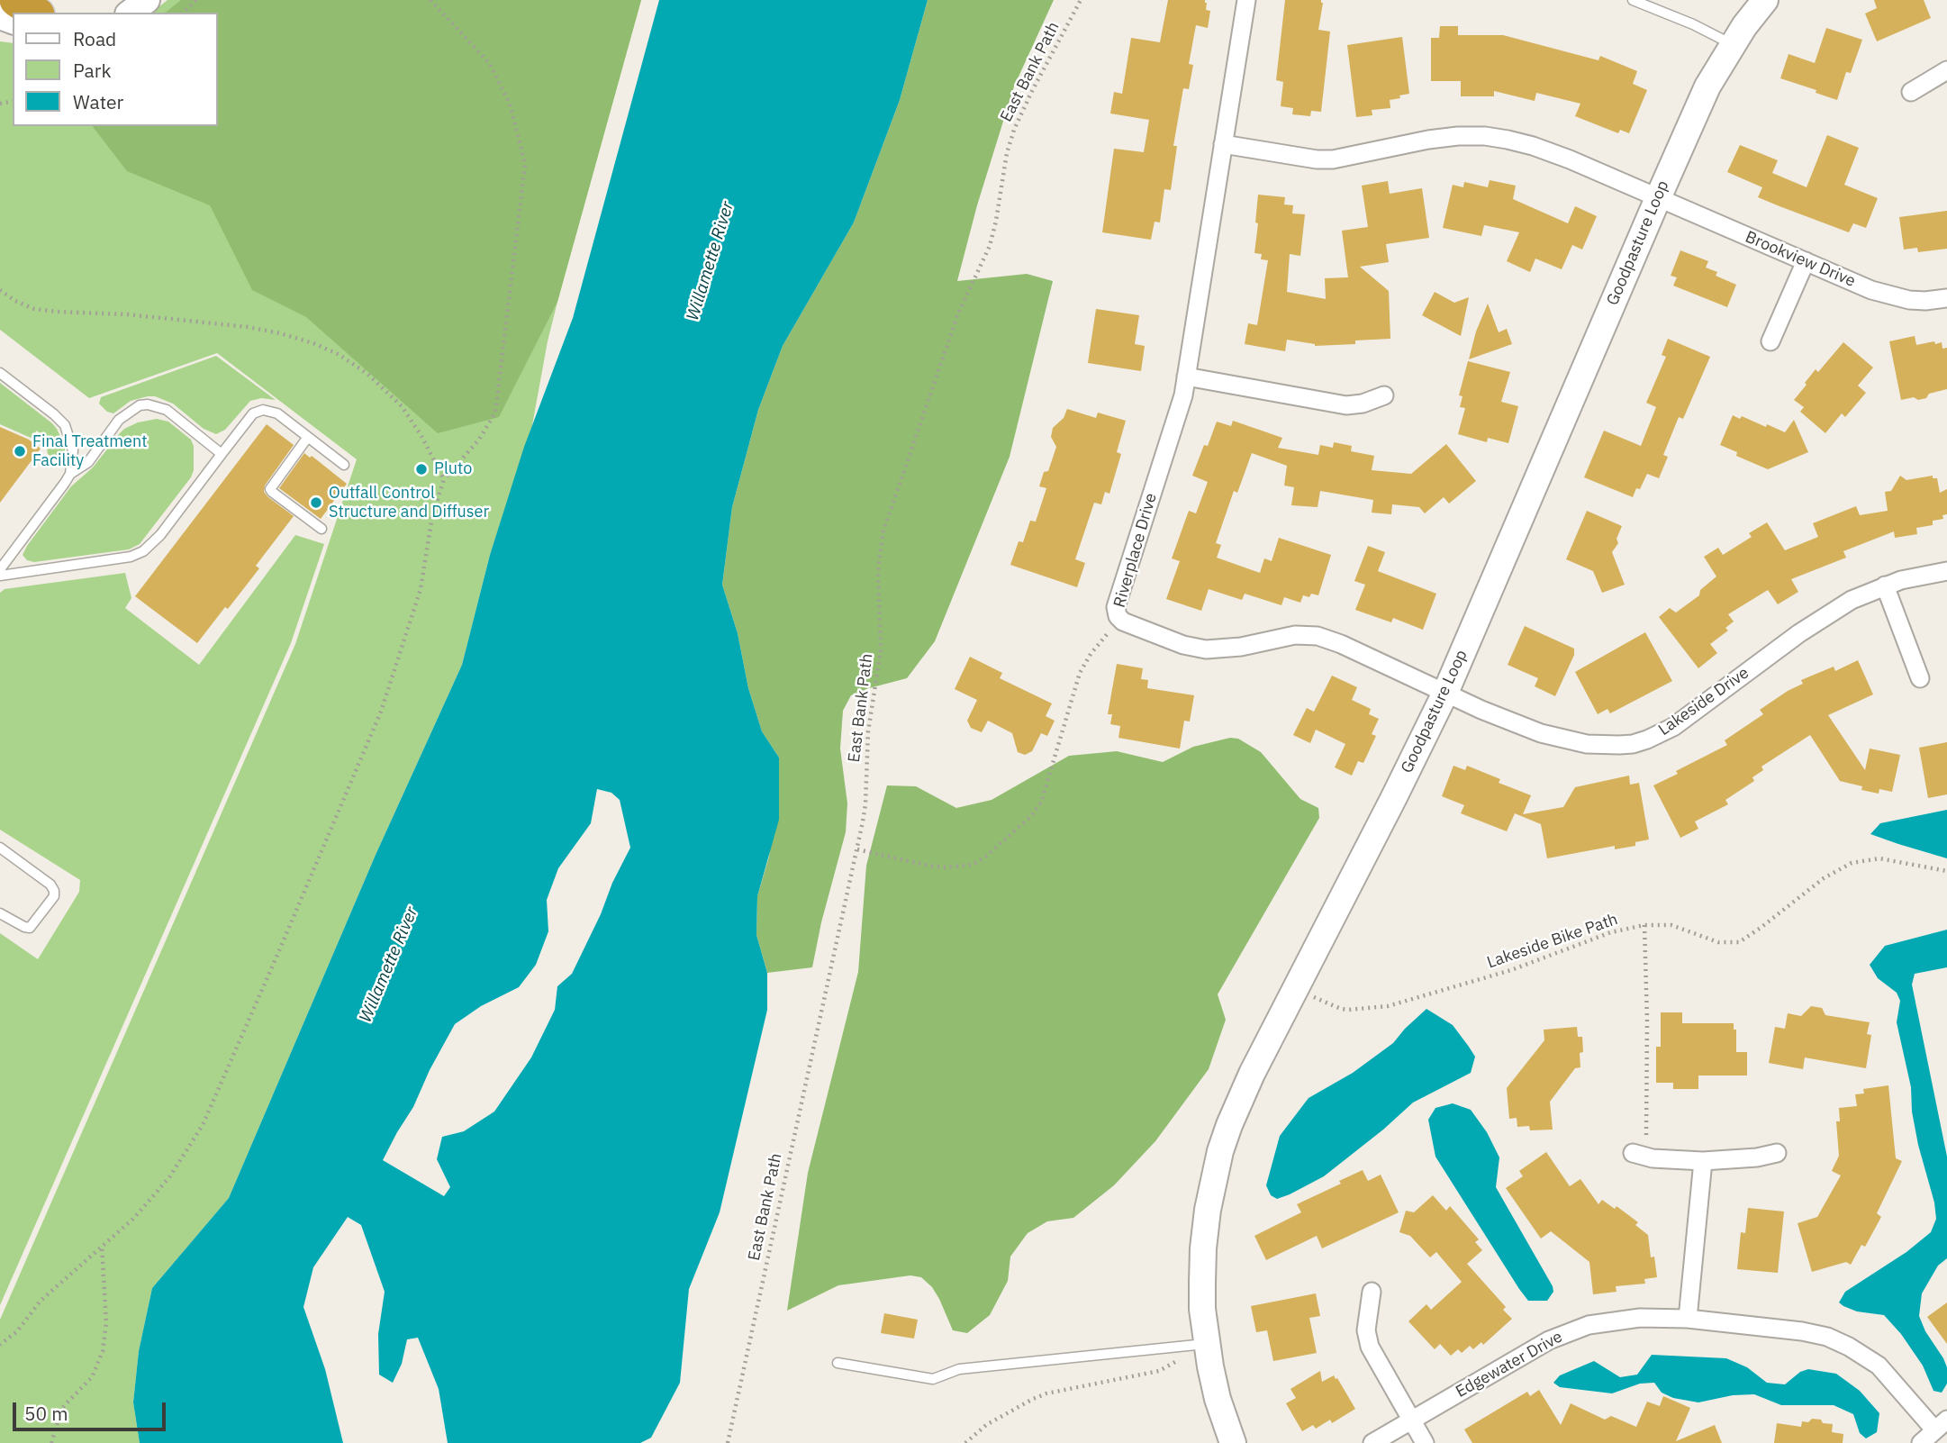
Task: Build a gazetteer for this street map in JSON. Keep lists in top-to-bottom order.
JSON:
{
  "streets": {
    "street": [
      "Goodpasture Loop",
      "Brookview Drive",
      "Riverplace Drive",
      "Lakeside Drive",
      "Edgewater Drive"
    ],
    "path": ["East Bank Path", "Lakeside Bike Path"]
  },
  "crossings": [
    ["Goodpasture Loop", "Brookview Drive"],
    ["Goodpasture Loop", "Riverplace Drive"],
    ["Goodpasture Loop", "Lakeside Drive"],
    ["Goodpasture Loop", "Lakeside Bike Path"],
    ["Riverplace Drive", "Lakeside Drive"]
  ],
  "water": ["Willamette River"],
  "places": ["Final Treatment Facility", "Pluto", "Outfall Control Structure and Diffuser"],
  "legend": ["Road", "Park", "Water"],
  "scale_bar": "50 m"
}
